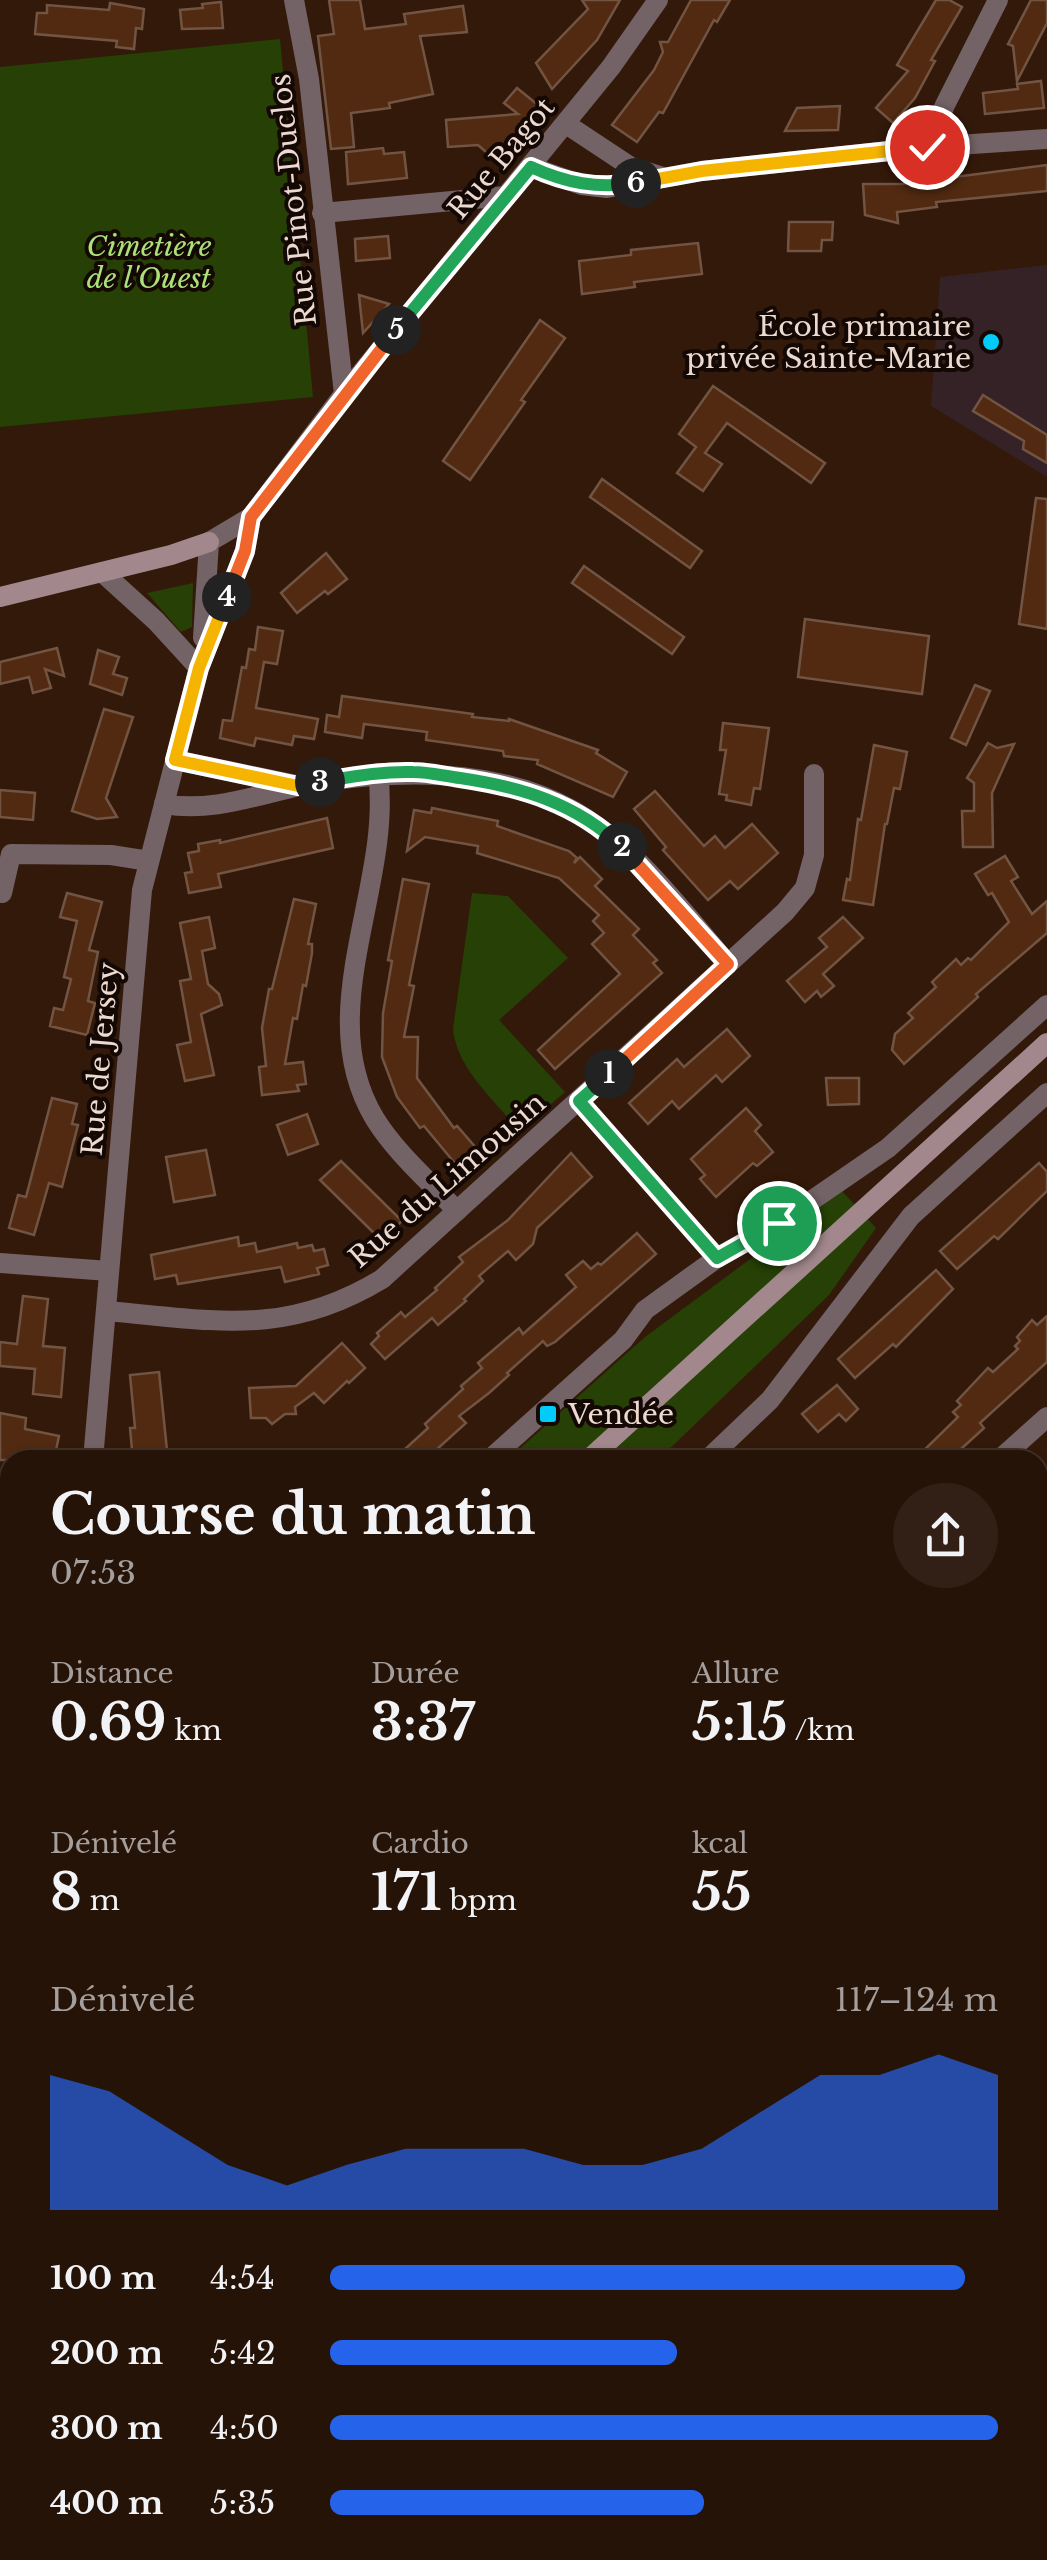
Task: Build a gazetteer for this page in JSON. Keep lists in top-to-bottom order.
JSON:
{
  "streets": {
    "street": [
      "Rue Bagot",
      "Rue Pinot-Duclos",
      "Rue de Jersey",
      "Rue du Limousin"
    ]
  },
  "crossings": [
    ["Rue Bagot", "Rue Pinot-Duclos"],
    ["Rue Bagot", "Rue de Jersey"],
    ["Rue Pinot-Duclos", "Rue de Jersey"],
    ["Rue de Jersey", "Rue du Limousin"]
  ],
  "parks": ["Cimetière de l'Ouest"],
  "places": {
    "other": ["École primaire privée Sainte-Marie"],
    "transit": ["Vendée"]
  },
  "page": {
    "pins": [
      "6",
      "5",
      "4",
      "3",
      "2",
      "1"
    ],
    "heading": ["Course du matin", "07:53"],
    "stats": [
      ["Distance", "0.69 km"],
      ["Durée", "3:37"],
      ["Allure", "5:15 /km"],
      ["Dénivelé", "8 m"],
      ["Cardio", "171 bpm"],
      ["kcal", "55"]
    ],
    "chart": ["Dénivelé", "117–124 m"],
    "list": [
      {
        "name": "100 m",
        "note": "4:54"
      },
      {
        "name": "200 m",
        "note": "5:42"
      },
      {
        "name": "300 m",
        "note": "4:50"
      },
      {
        "name": "400 m",
        "note": "5:35"
      }
    ]
  }
}
